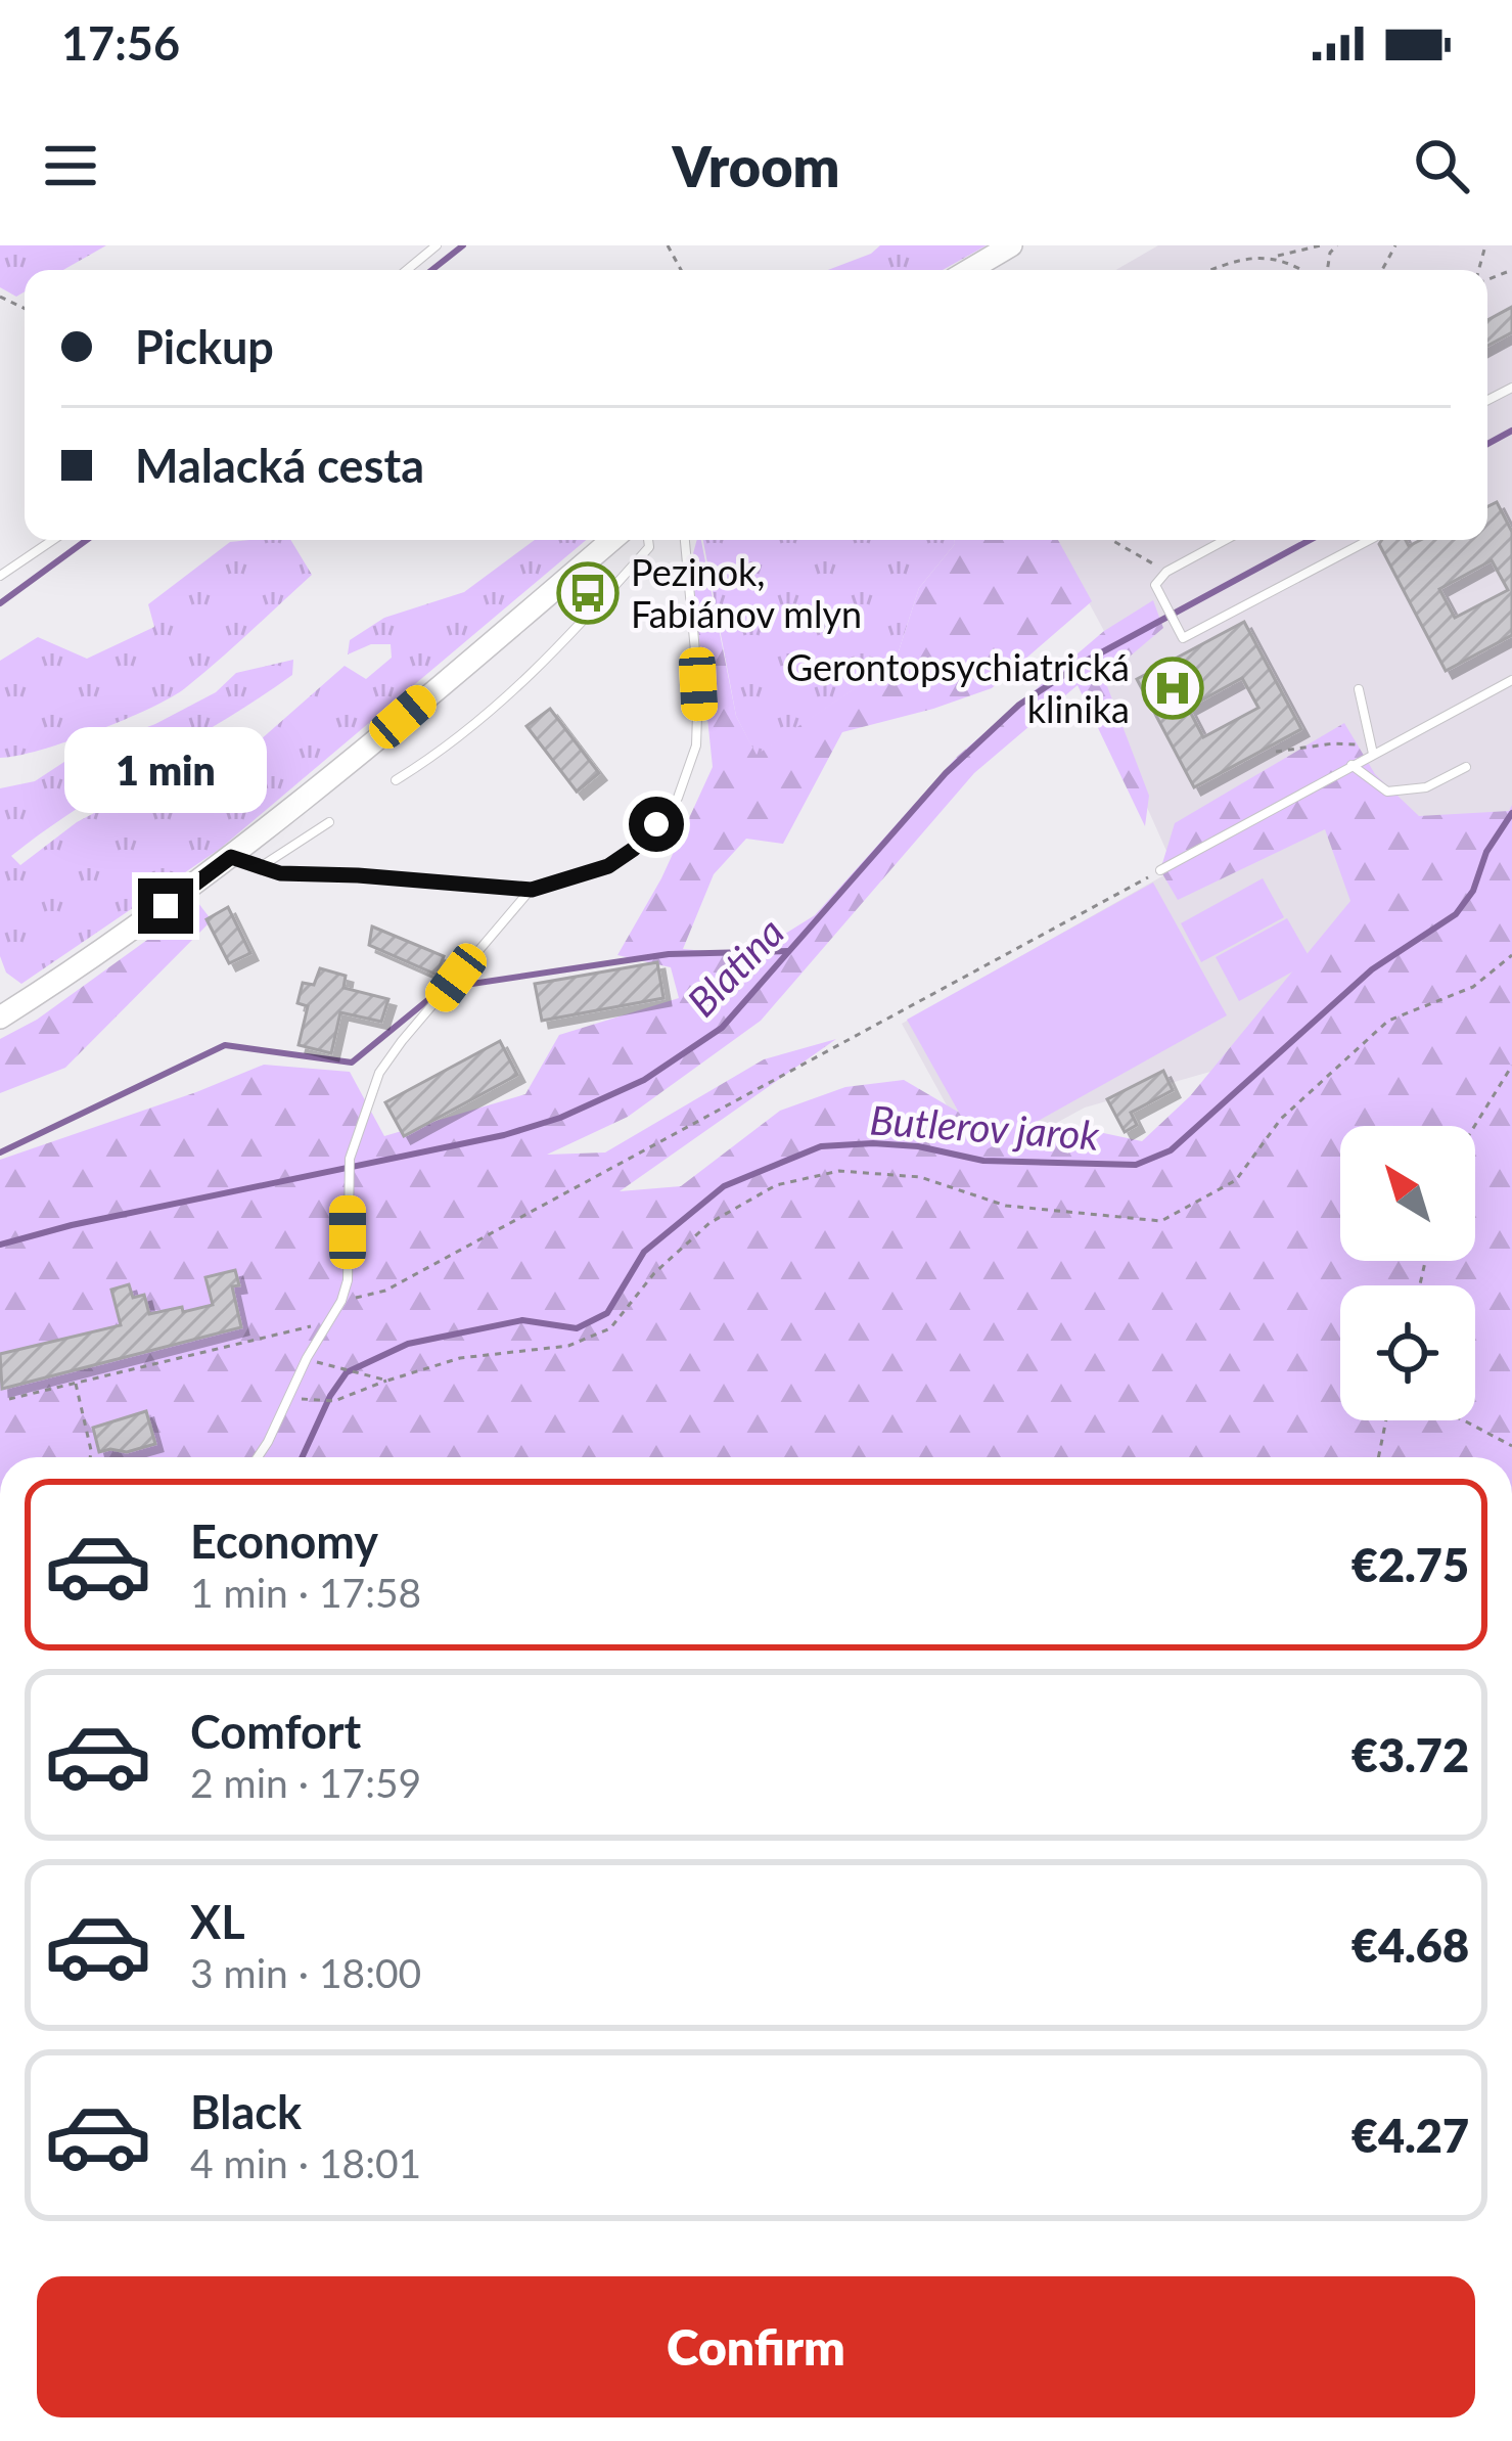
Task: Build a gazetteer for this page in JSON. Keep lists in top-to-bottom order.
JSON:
{
  "water": ["Blatina", "Butlerov jarok"],
  "places": {
    "bus stop": ["Pezinok, Fabiánov mlyn"],
    "hospital": ["Gerontopsychiatrická klinika"]
  },
  "north": "top left",
  "page": {
    "status": "17:56",
    "header": "Vroom",
    "banner": ["Pickup", "Malacká cesta"],
    "bubble": "1 min",
    "list": [
      {
        "name": "Economy",
        "note": "1 min · 17:58",
        "value": "€2.75"
      },
      {
        "name": "Comfort",
        "note": "2 min · 17:59",
        "value": "€3.72"
      },
      {
        "name": "XL",
        "note": "3 min · 18:00",
        "value": "€4.68"
      },
      {
        "name": "Black",
        "note": "4 min · 18:01",
        "value": "€4.27"
      }
    ],
    "buttons": "Confirm"
  }
}
